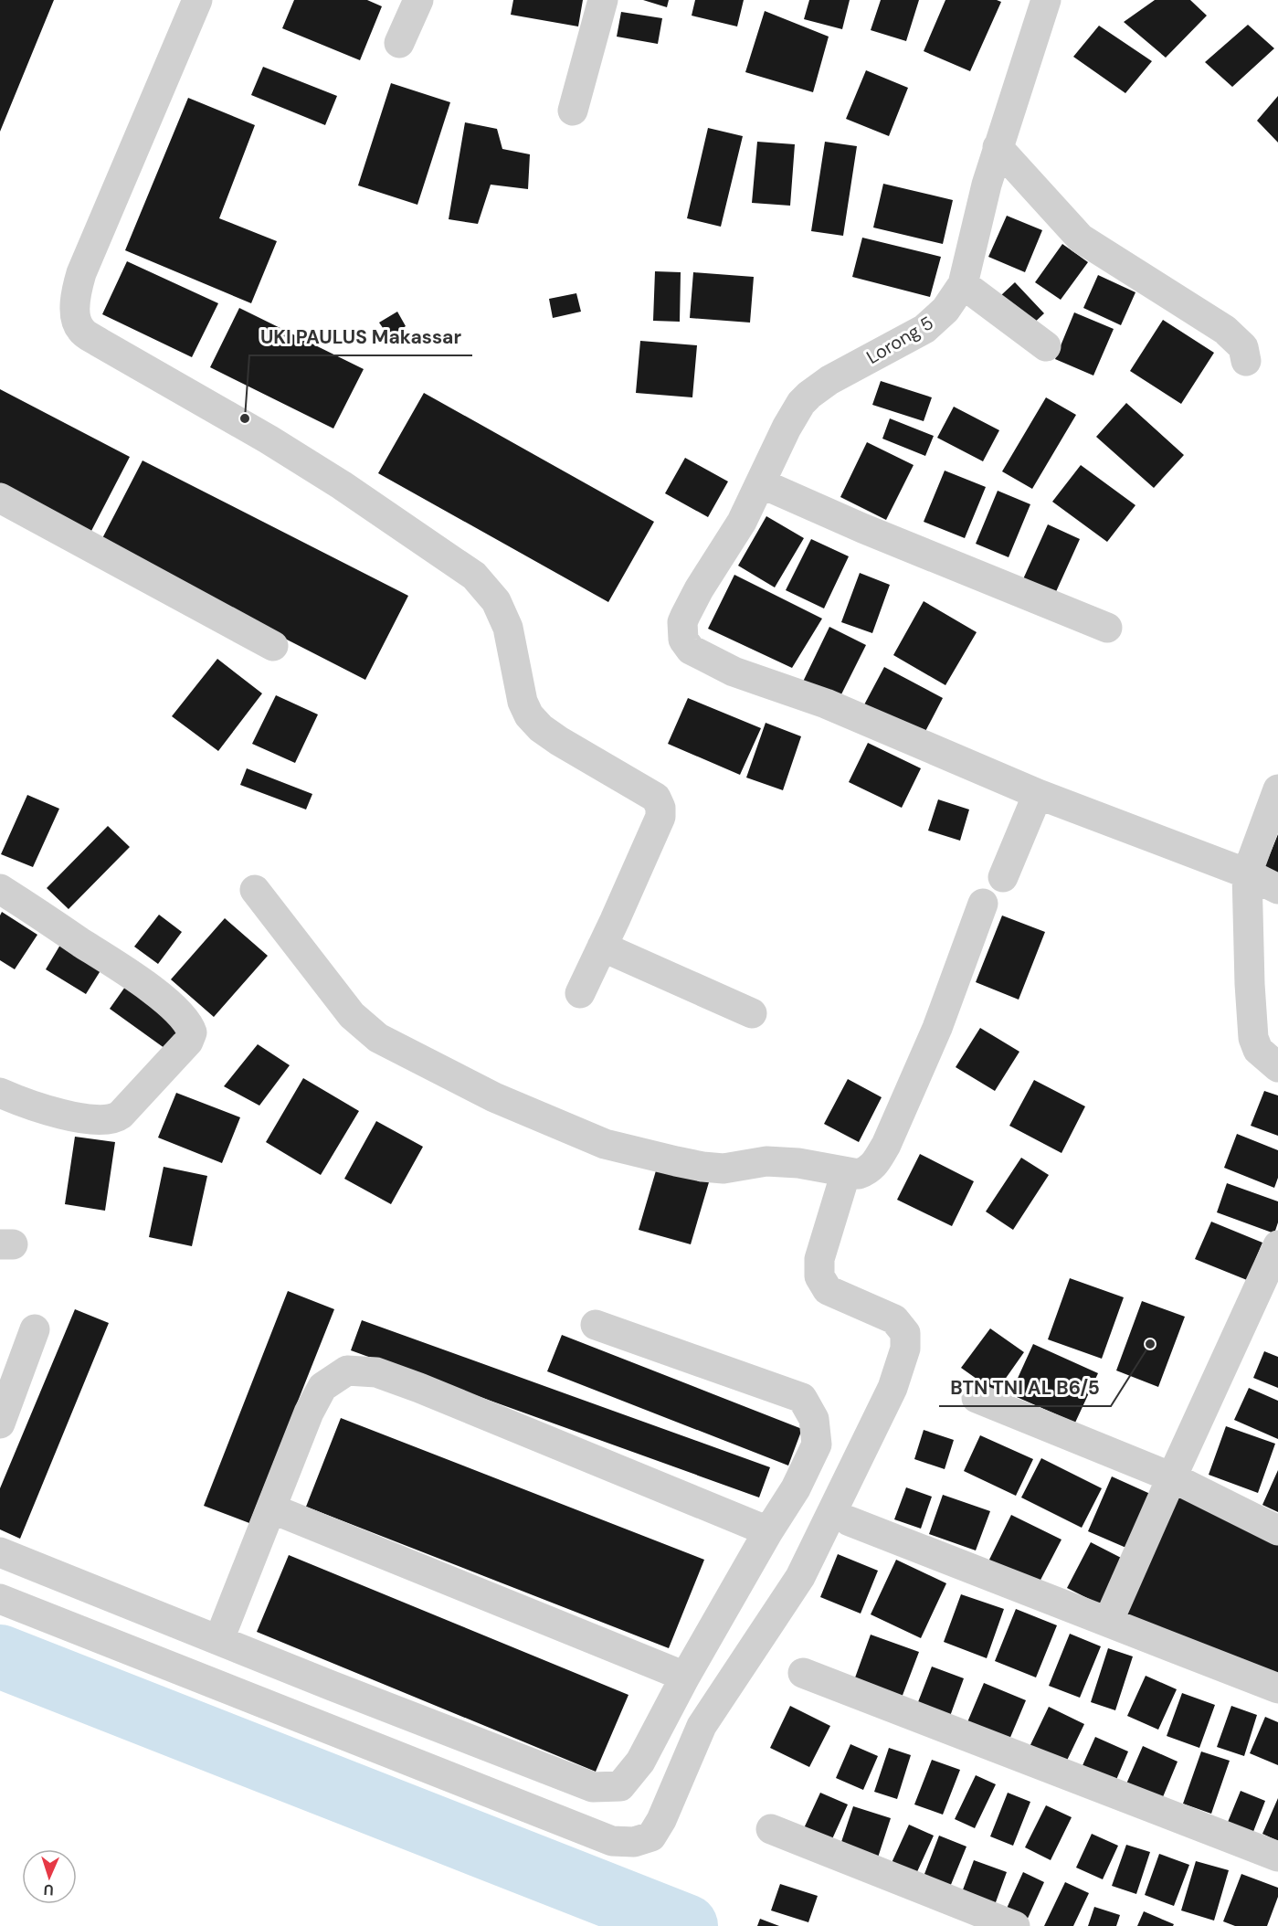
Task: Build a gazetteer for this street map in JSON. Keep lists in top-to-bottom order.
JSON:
{
  "streets": {
    "street": ["Lorong 5"]
  },
  "places": ["UKI PAULUS Makassar", "BTN TNI AL B6/5"],
  "north": "bottom"
}
